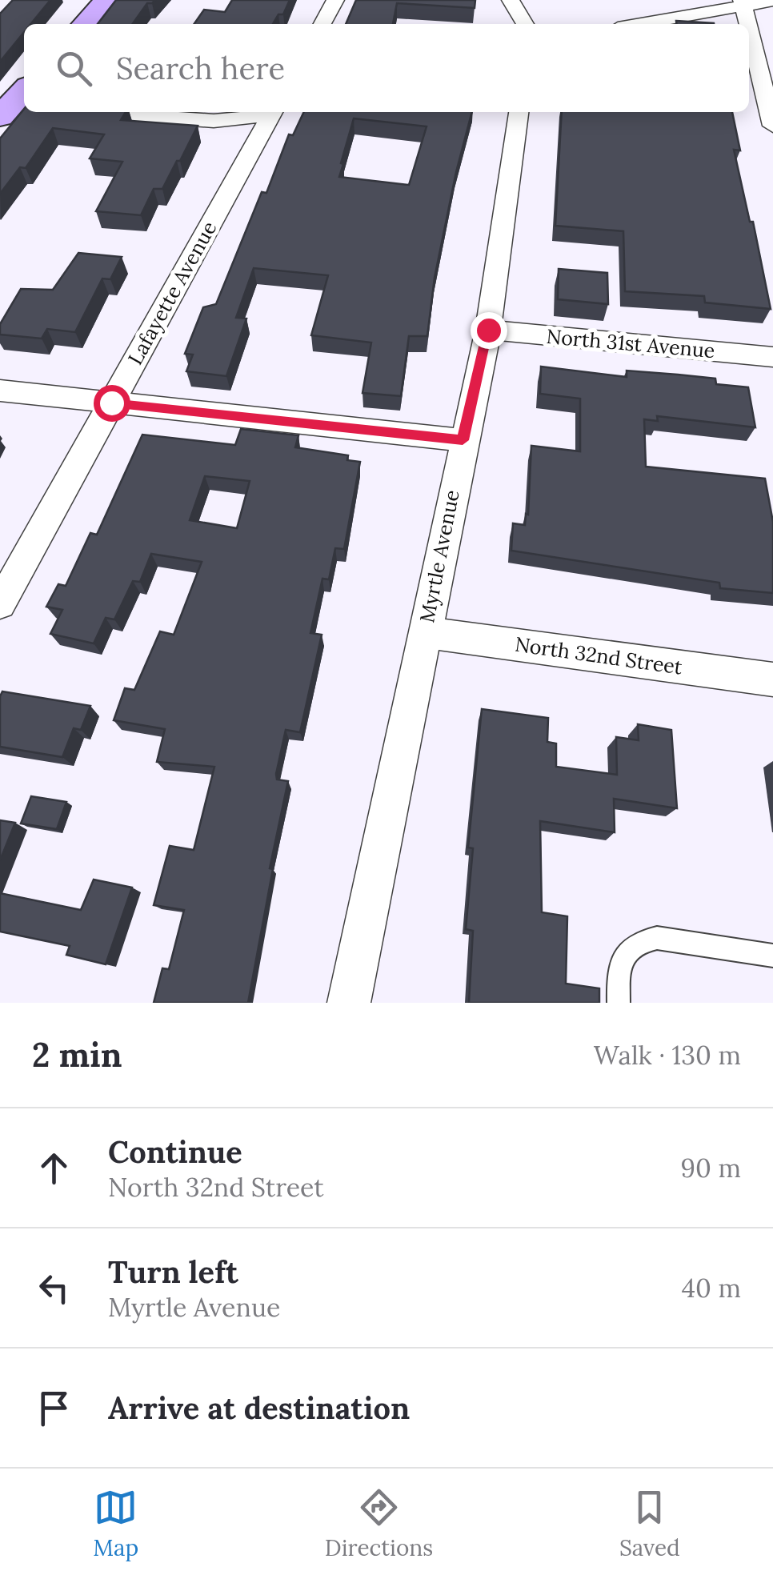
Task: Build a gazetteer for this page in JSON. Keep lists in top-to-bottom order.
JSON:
{
  "streets": {
    "street": [
      "Lafayette Avenue",
      "North 31st Avenue",
      "Myrtle Avenue",
      "North 32nd Street"
    ]
  },
  "crossings": [
    ["North 31st Avenue", "Myrtle Avenue"],
    ["Myrtle Avenue", "North 32nd Street"]
  ],
  "page": {
    "search": "Search here",
    "heading": ["2 min", "Walk · 130 m"],
    "list": [
      ["Continue", "North 32nd Street", "90 m"],
      ["Turn left", "Myrtle Avenue", "40 m"],
      "Arrive at destination"
    ],
    "nav": ["Map", "Directions", "Saved"]
  }
}
